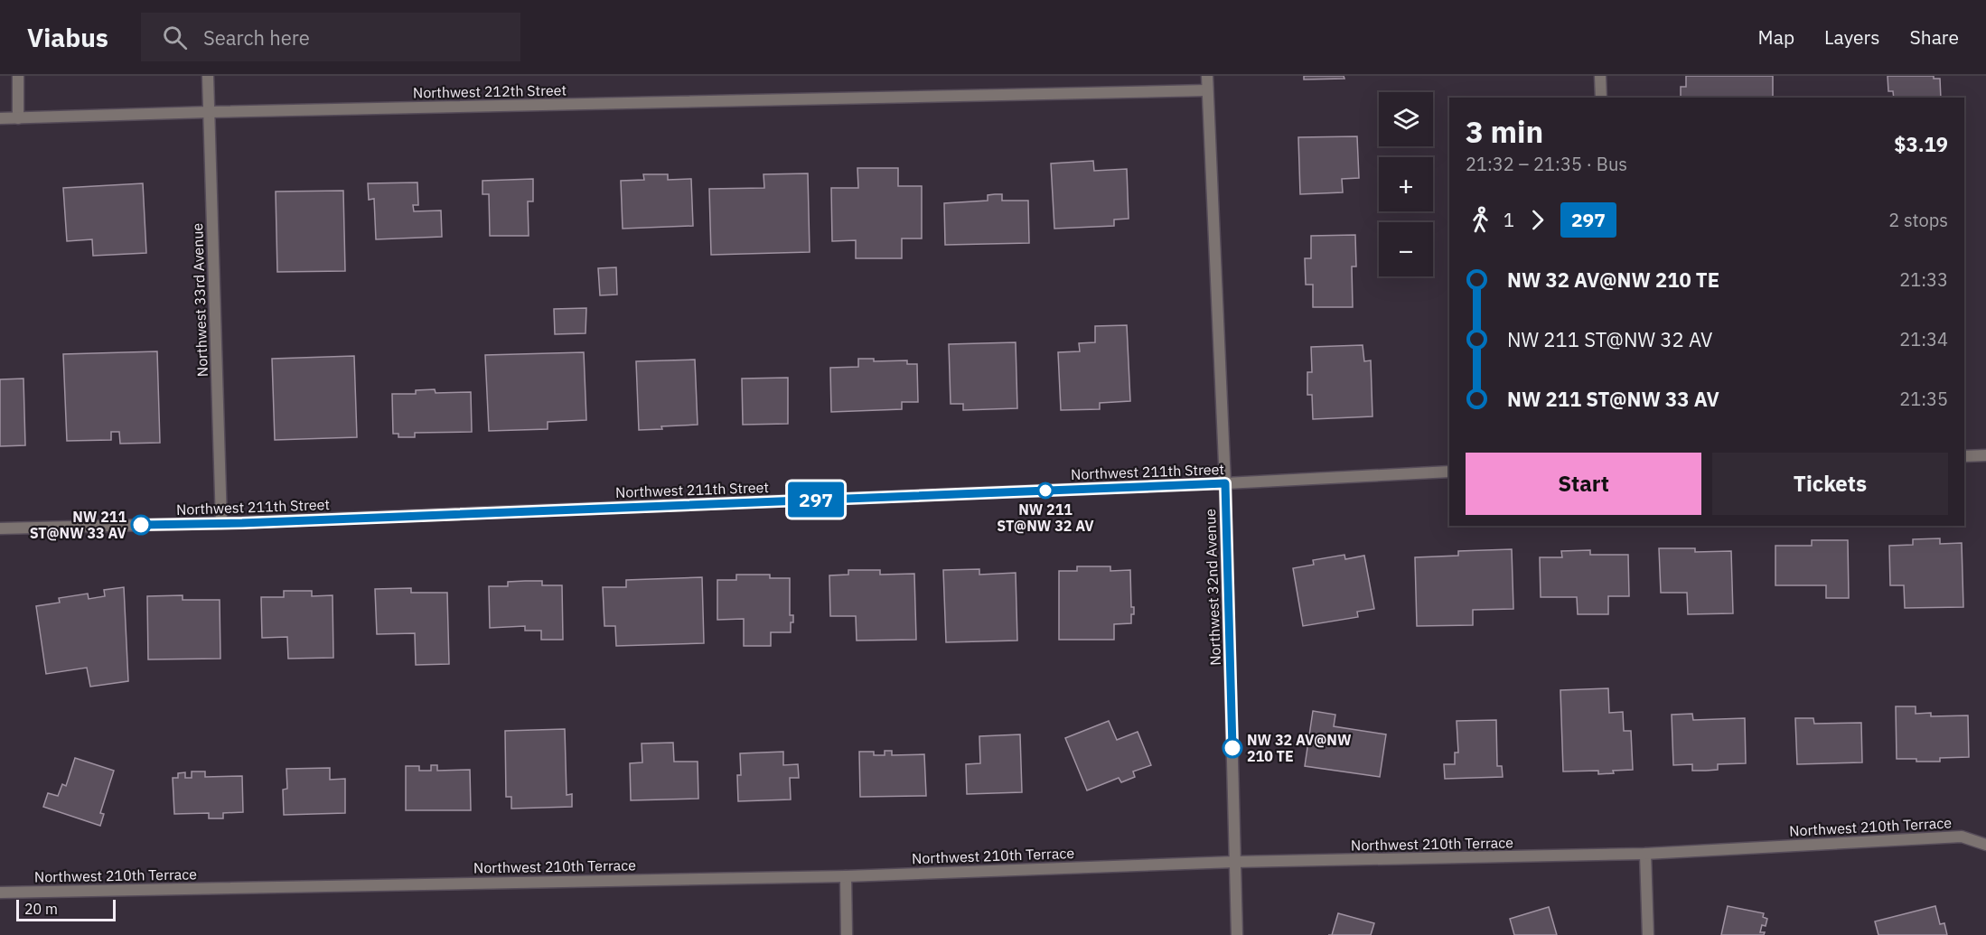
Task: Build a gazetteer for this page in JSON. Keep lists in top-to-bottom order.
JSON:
{
  "streets": {
    "street": [
      "Northwest 212th Street",
      "Northwest 33rd Avenue",
      "Northwest 211th Street",
      "Northwest 32nd Avenue",
      "Northwest 210th Terrace"
    ]
  },
  "crossings": [
    ["Northwest 212th Street", "Northwest 33rd Avenue"],
    ["Northwest 212th Street", "Northwest 32nd Avenue"],
    ["Northwest 33rd Avenue", "Northwest 211th Street"],
    ["Northwest 211th Street", "Northwest 32nd Avenue"],
    ["Northwest 32nd Avenue", "Northwest 210th Terrace"]
  ],
  "places": ["NW 211 ST@NW 32 AV", "NW 211 ST@NW 33 AV", "NW 32 AV@NW 210 TE"],
  "lines": ["bus line 297"],
  "scale_bar": "20 m",
  "page": {
    "header": "Viabus",
    "search": "Search here",
    "nav": ["Map", "Layers", "Share"],
    "on_map": "297",
    "map_buttons": ["+", "−"],
    "heading": ["3 min", "21:32 – 21:35 · Bus", "$3.19"],
    "legs": ["1", "297", "2 stops"],
    "list": [
      {
        "name": "NW 32 AV@NW 210 TE",
        "value": "21:33"
      },
      {
        "name": "NW 211 ST@NW 32 AV",
        "value": "21:34"
      },
      {
        "name": "NW 211 ST@NW 33 AV",
        "value": "21:35"
      }
    ],
    "buttons": ["Start", "Tickets"],
    "scale": "20 m"
  }
}
